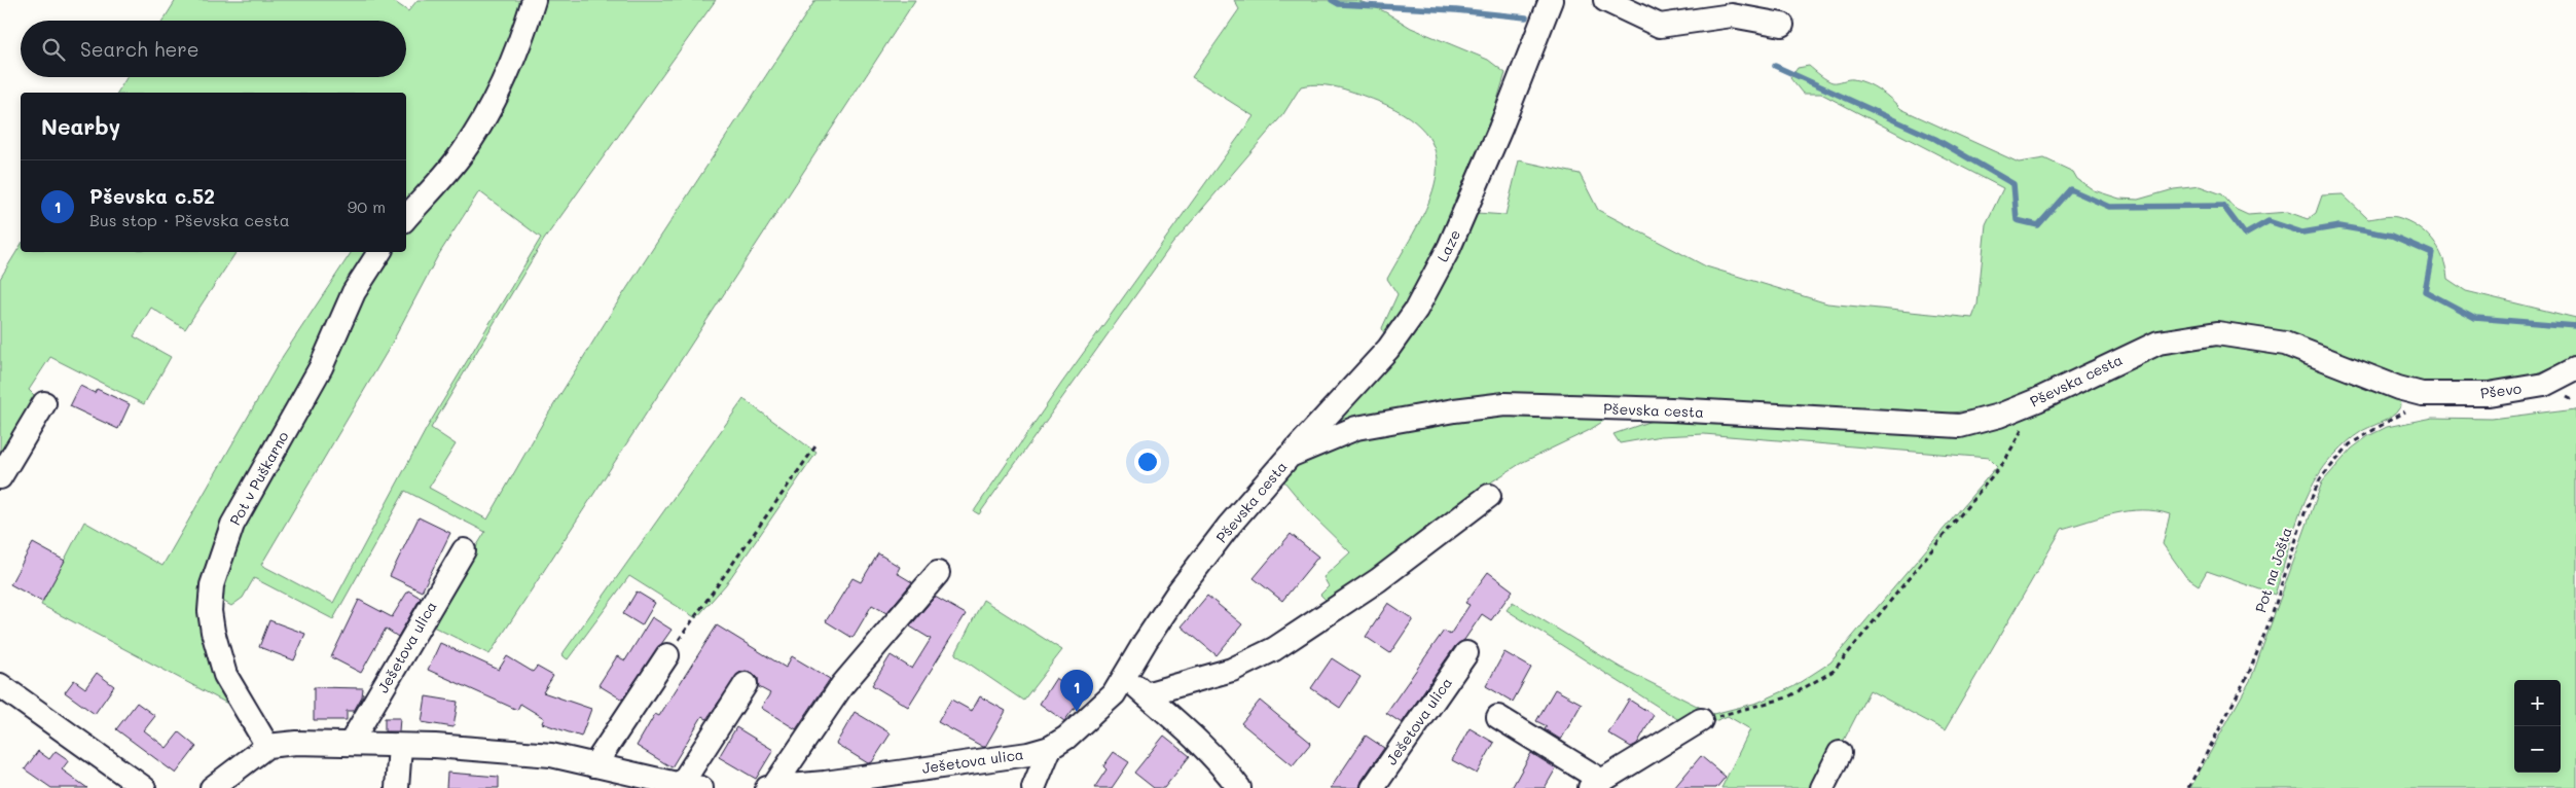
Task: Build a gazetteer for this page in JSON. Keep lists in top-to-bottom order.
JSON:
{
  "streets": {
    "street": [
      "Laze",
      "Pševska cesta",
      "Pševo",
      "Pot v Puškarno",
      "Ješetova ulica"
    ],
    "path": ["Pot na Jošta"]
  },
  "crossings": [
    ["Laze", "Pševska cesta"],
    ["Pševska cesta", "Pševo"],
    ["Pševska cesta", "Pot na Jošta"],
    ["Pševska cesta", "Ješetova ulica"],
    ["Pševo", "Pot na Jošta"]
  ],
  "page": {
    "search": "Search here",
    "heading": "Nearby",
    "list": [
      {
        "mark": "1",
        "name": "Pševska c.52",
        "note": "Bus stop · Pševska cesta",
        "value": "90 m"
      }
    ],
    "pins": "1",
    "map_buttons": ["+", "−"]
  }
}
